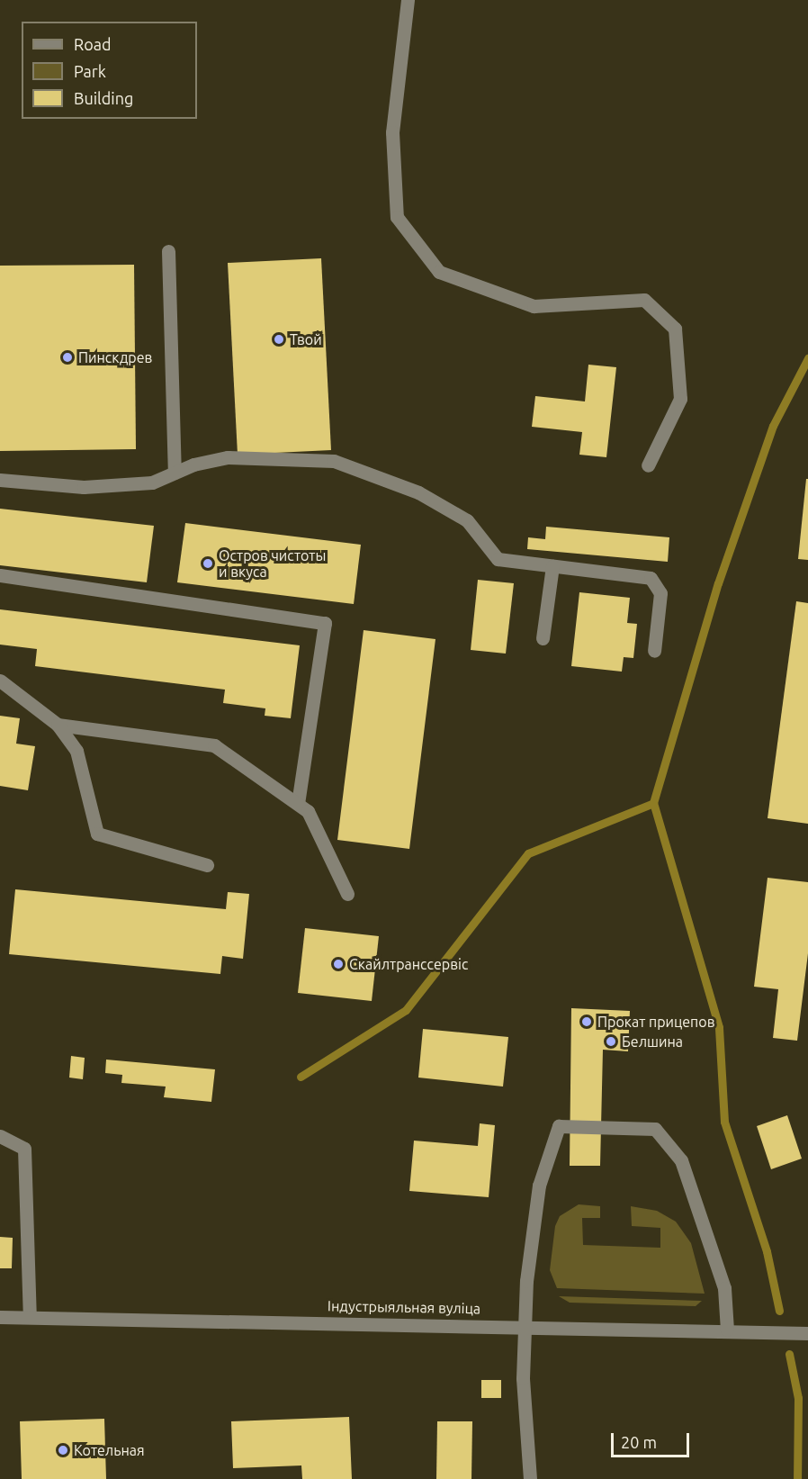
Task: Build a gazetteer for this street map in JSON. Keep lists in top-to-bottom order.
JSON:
{
  "streets": {
    "street": ["Індустрыяльная вуліца"]
  },
  "places": [
    "Твой",
    "Пинскдрев",
    "Остров чистоты и вкуса",
    "Скайлтранссервіс",
    "Прокат прицепов",
    "Белшина",
    "Котельная"
  ],
  "legend": ["Road", "Park", "Building"],
  "scale_bar": "20 m"
}
